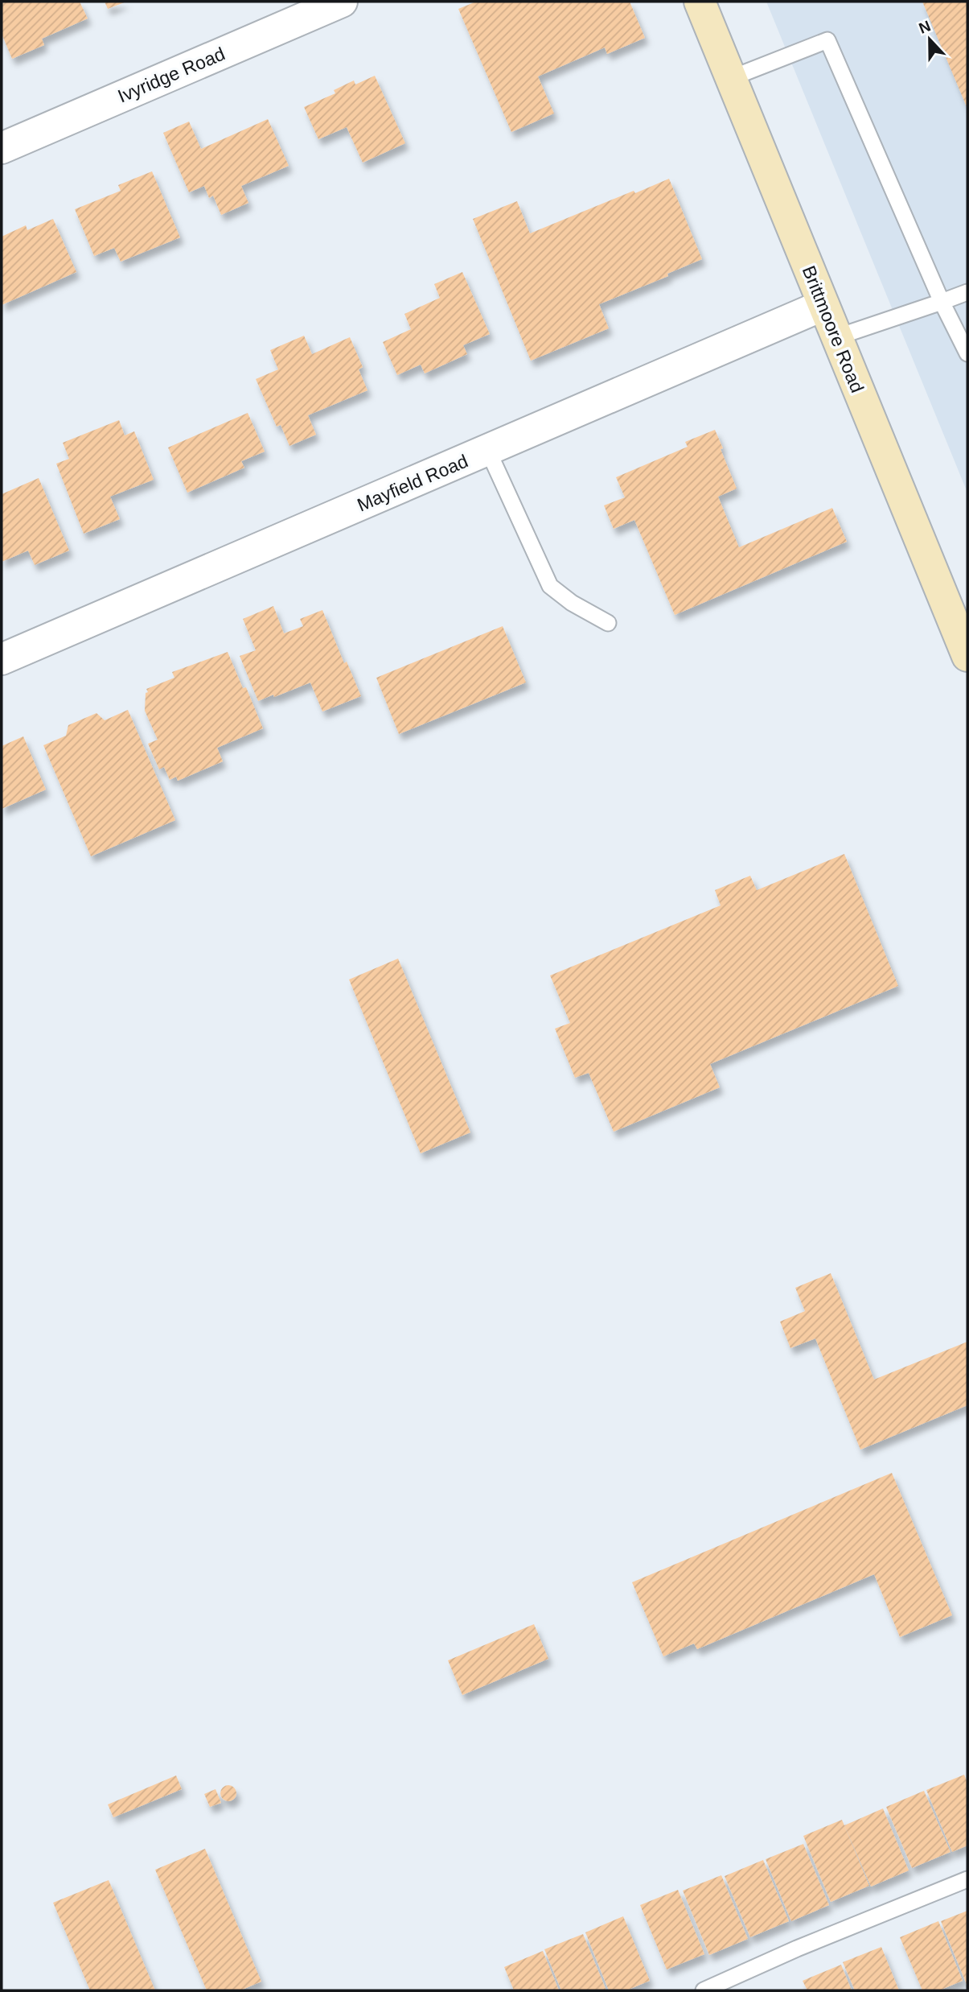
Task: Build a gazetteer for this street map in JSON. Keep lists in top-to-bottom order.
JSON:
{
  "streets": {
    "main road": ["Brittmoore Road"],
    "street": ["Ivyridge Road", "Mayfield Road"]
  },
  "crossings": [
    ["Brittmoore Road", "Mayfield Road"]
  ],
  "north": "top"
}
